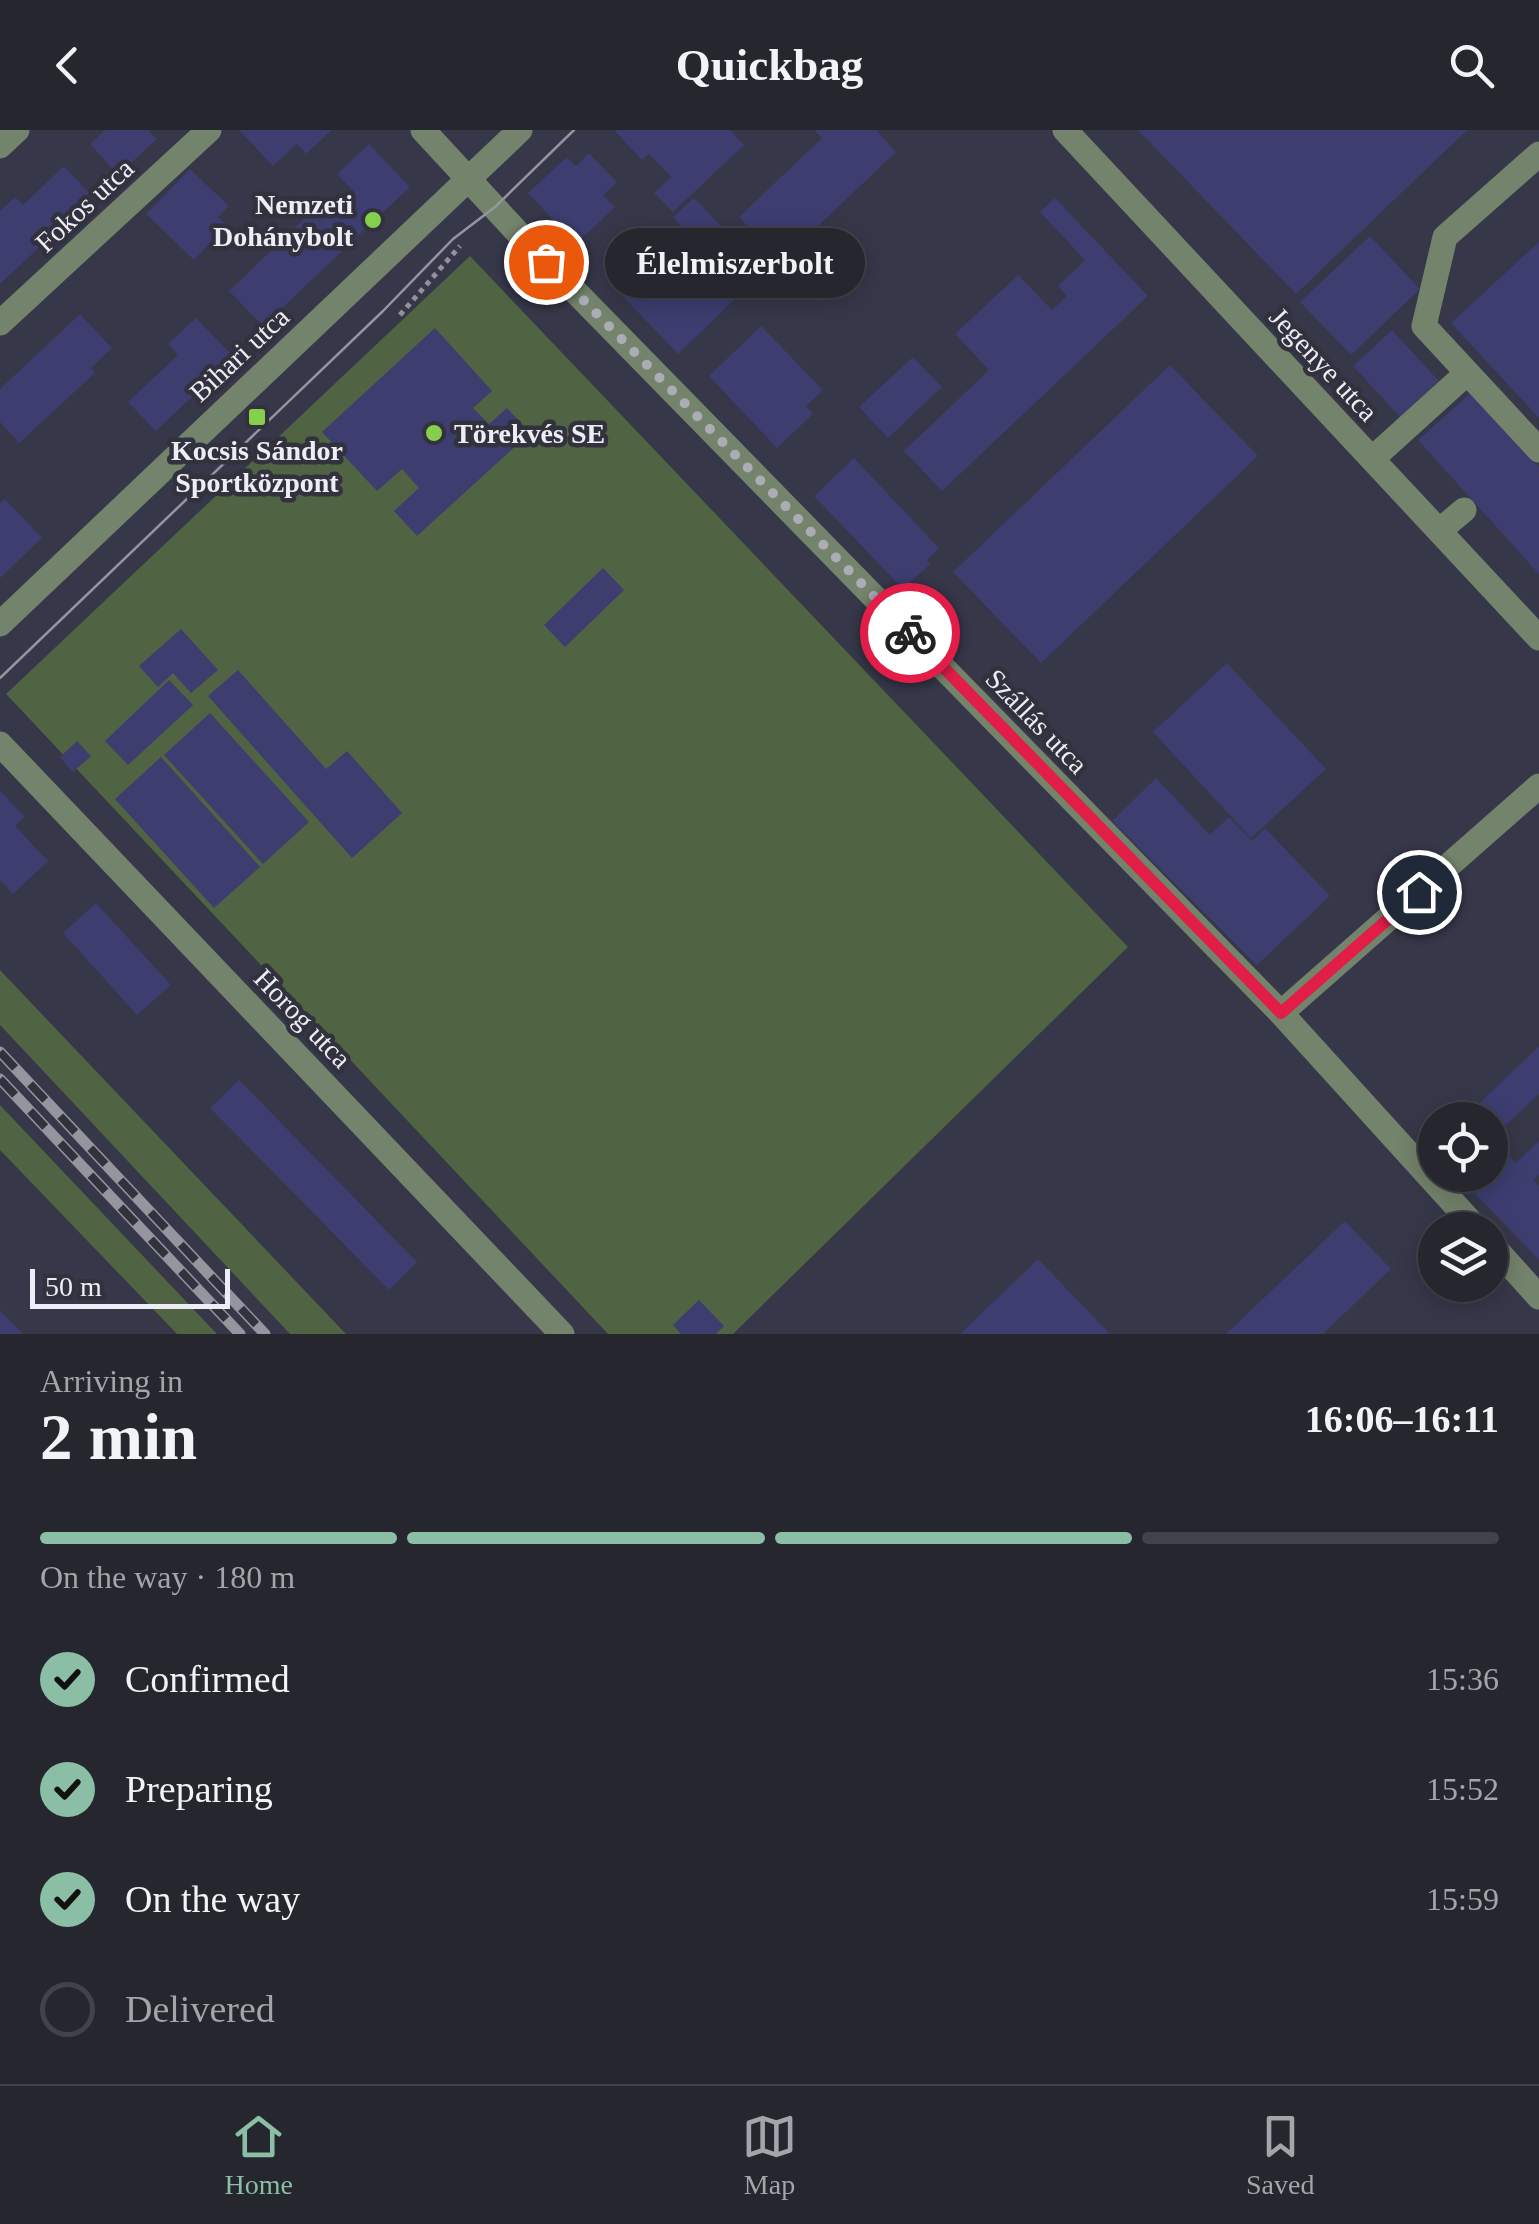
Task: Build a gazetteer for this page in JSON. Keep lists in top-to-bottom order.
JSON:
{
  "streets": {
    "street": [
      "Fokos utca",
      "Bihari utca",
      "Jegenye utca",
      "Szállás utca",
      "Horog utca"
    ]
  },
  "crossings": [
    ["Bihari utca", "Szállás utca"]
  ],
  "places": {
    "other": ["Nemzeti Dohánybolt", "Élelmiszerbolt", "Törekvés SE"],
    "transit": ["Kocsis Sándor Sportközpont"]
  },
  "scale_bar": "50 m",
  "page": {
    "header": "Quickbag",
    "bubble": "Élelmiszerbolt",
    "scale": "50 m",
    "heading": ["2 min", "Arriving in", "16:06–16:11"],
    "bar": "On the way · 180 m",
    "list": [
      ["Confirmed", "15:36"],
      ["Preparing", "15:52"],
      ["On the way", "15:59"],
      "Delivered"
    ],
    "tabs": ["Home", "Map", "Saved"]
  }
}
